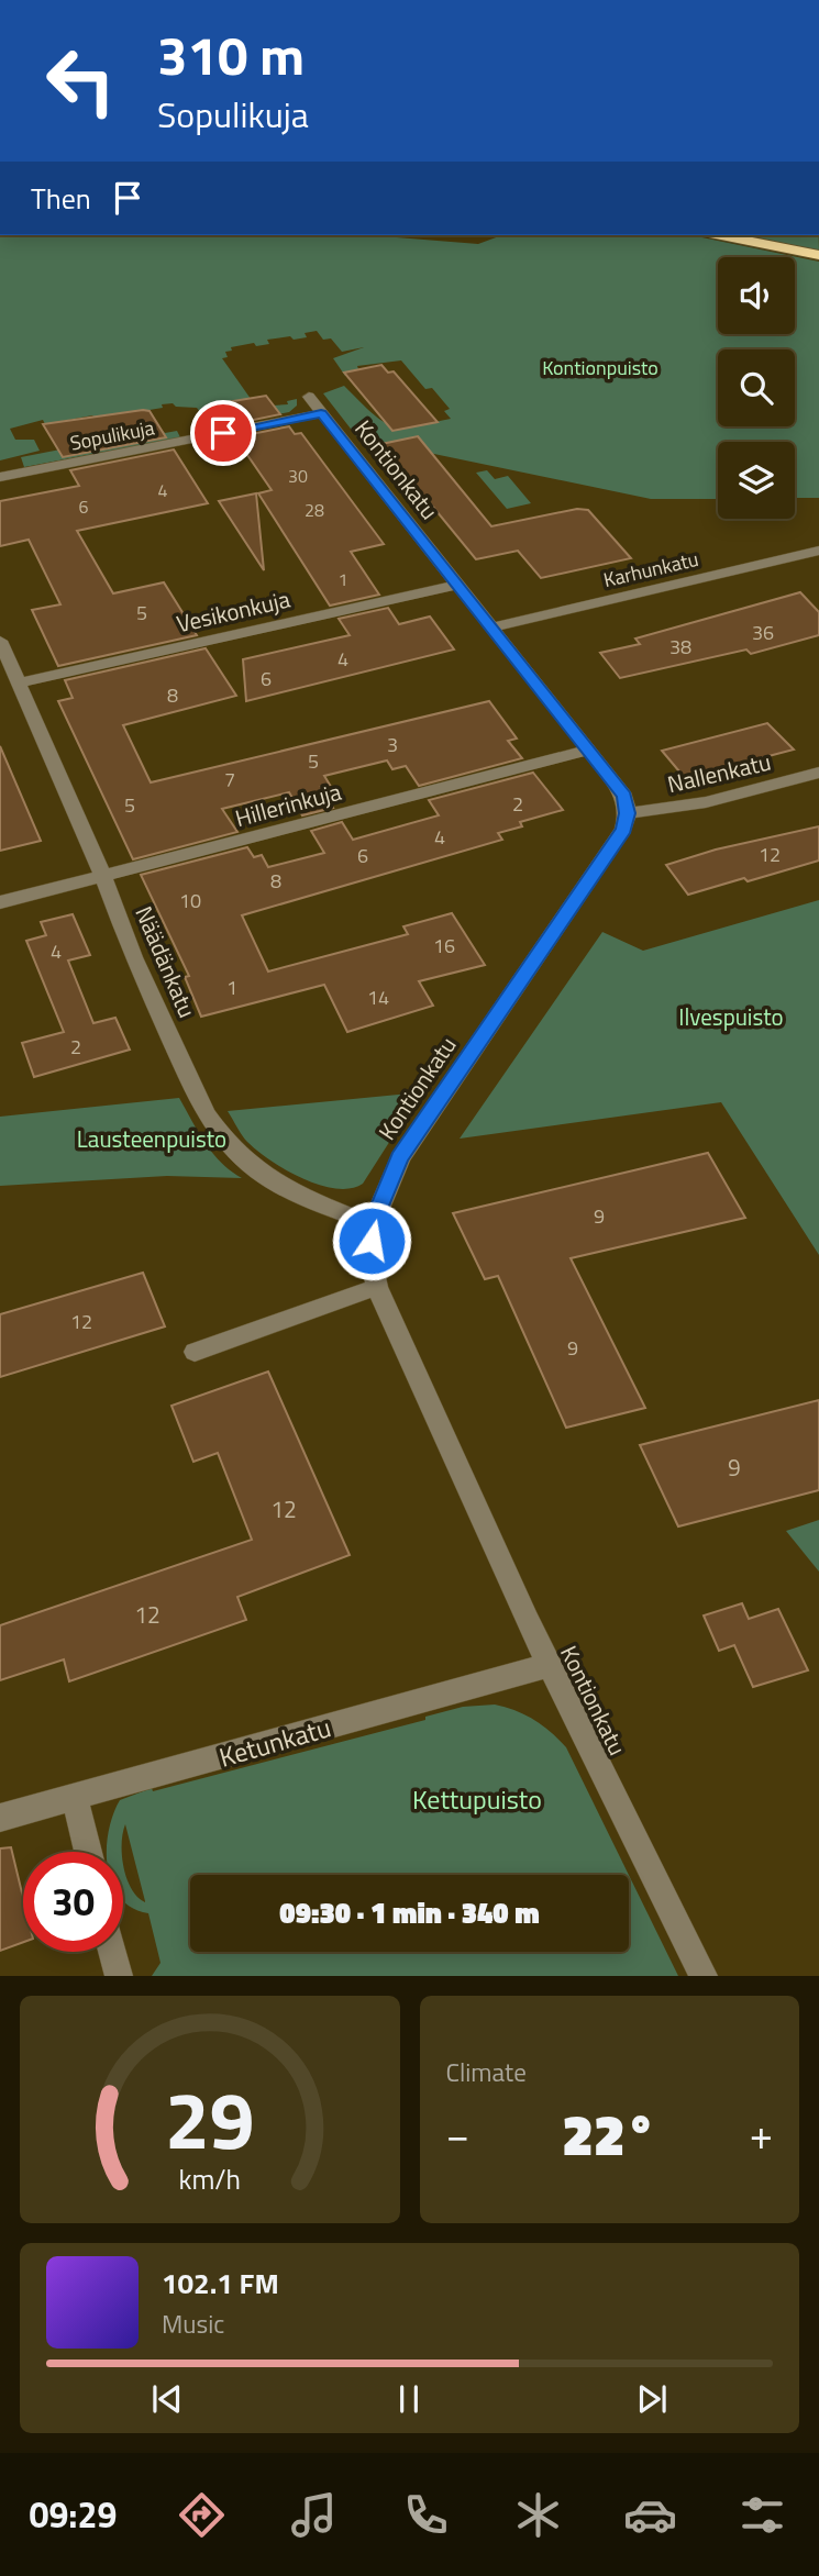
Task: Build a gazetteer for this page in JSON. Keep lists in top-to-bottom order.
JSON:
{
  "streets": {
    "street": [
      "Sopulikuja",
      "Kontionkatu",
      "Karhunkatu",
      "Vesikonkuja",
      "Nallenkatu",
      "Hillerinkuja",
      "Näädänkatu",
      "Ketunkatu"
    ]
  },
  "crossings": [
    ["Sopulikuja", "Kontionkatu"],
    ["Kontionkatu", "Karhunkatu"],
    ["Kontionkatu", "Vesikonkuja"],
    ["Kontionkatu", "Nallenkatu"],
    ["Kontionkatu", "Hillerinkuja"],
    ["Kontionkatu", "Näädänkatu"],
    ["Kontionkatu", "Ketunkatu"],
    ["Vesikonkuja", "Näädänkatu"],
    ["Hillerinkuja", "Näädänkatu"]
  ],
  "parks": [
    "Kontionpuisto",
    "Ilvespuisto",
    "Lausteenpuisto",
    "Kettupuisto"
  ],
  "house_numbers": [
    "30",
    "4",
    "6",
    "28",
    "1",
    "5",
    "36",
    "38",
    "4",
    "6",
    "8",
    "3",
    "5",
    "7",
    "2",
    "5",
    "4",
    "12",
    "6",
    "8",
    "10",
    "16",
    "4",
    "1",
    "14",
    "2",
    "9",
    "12",
    "9",
    "9",
    "12",
    "12"
  ],
  "page": {
    "turn": ["310 m", "Sopulikuja"],
    "then": "Then",
    "limit": "30",
    "trip": "09:30 · 1 min · 340 m",
    "tile": "Climate",
    "heat": ["−", "22°", "+"],
    "song": ["102.1 FM", "Music"],
    "tabs": "09:29",
    "gauge": ["29", "km/h"]
  }
}
